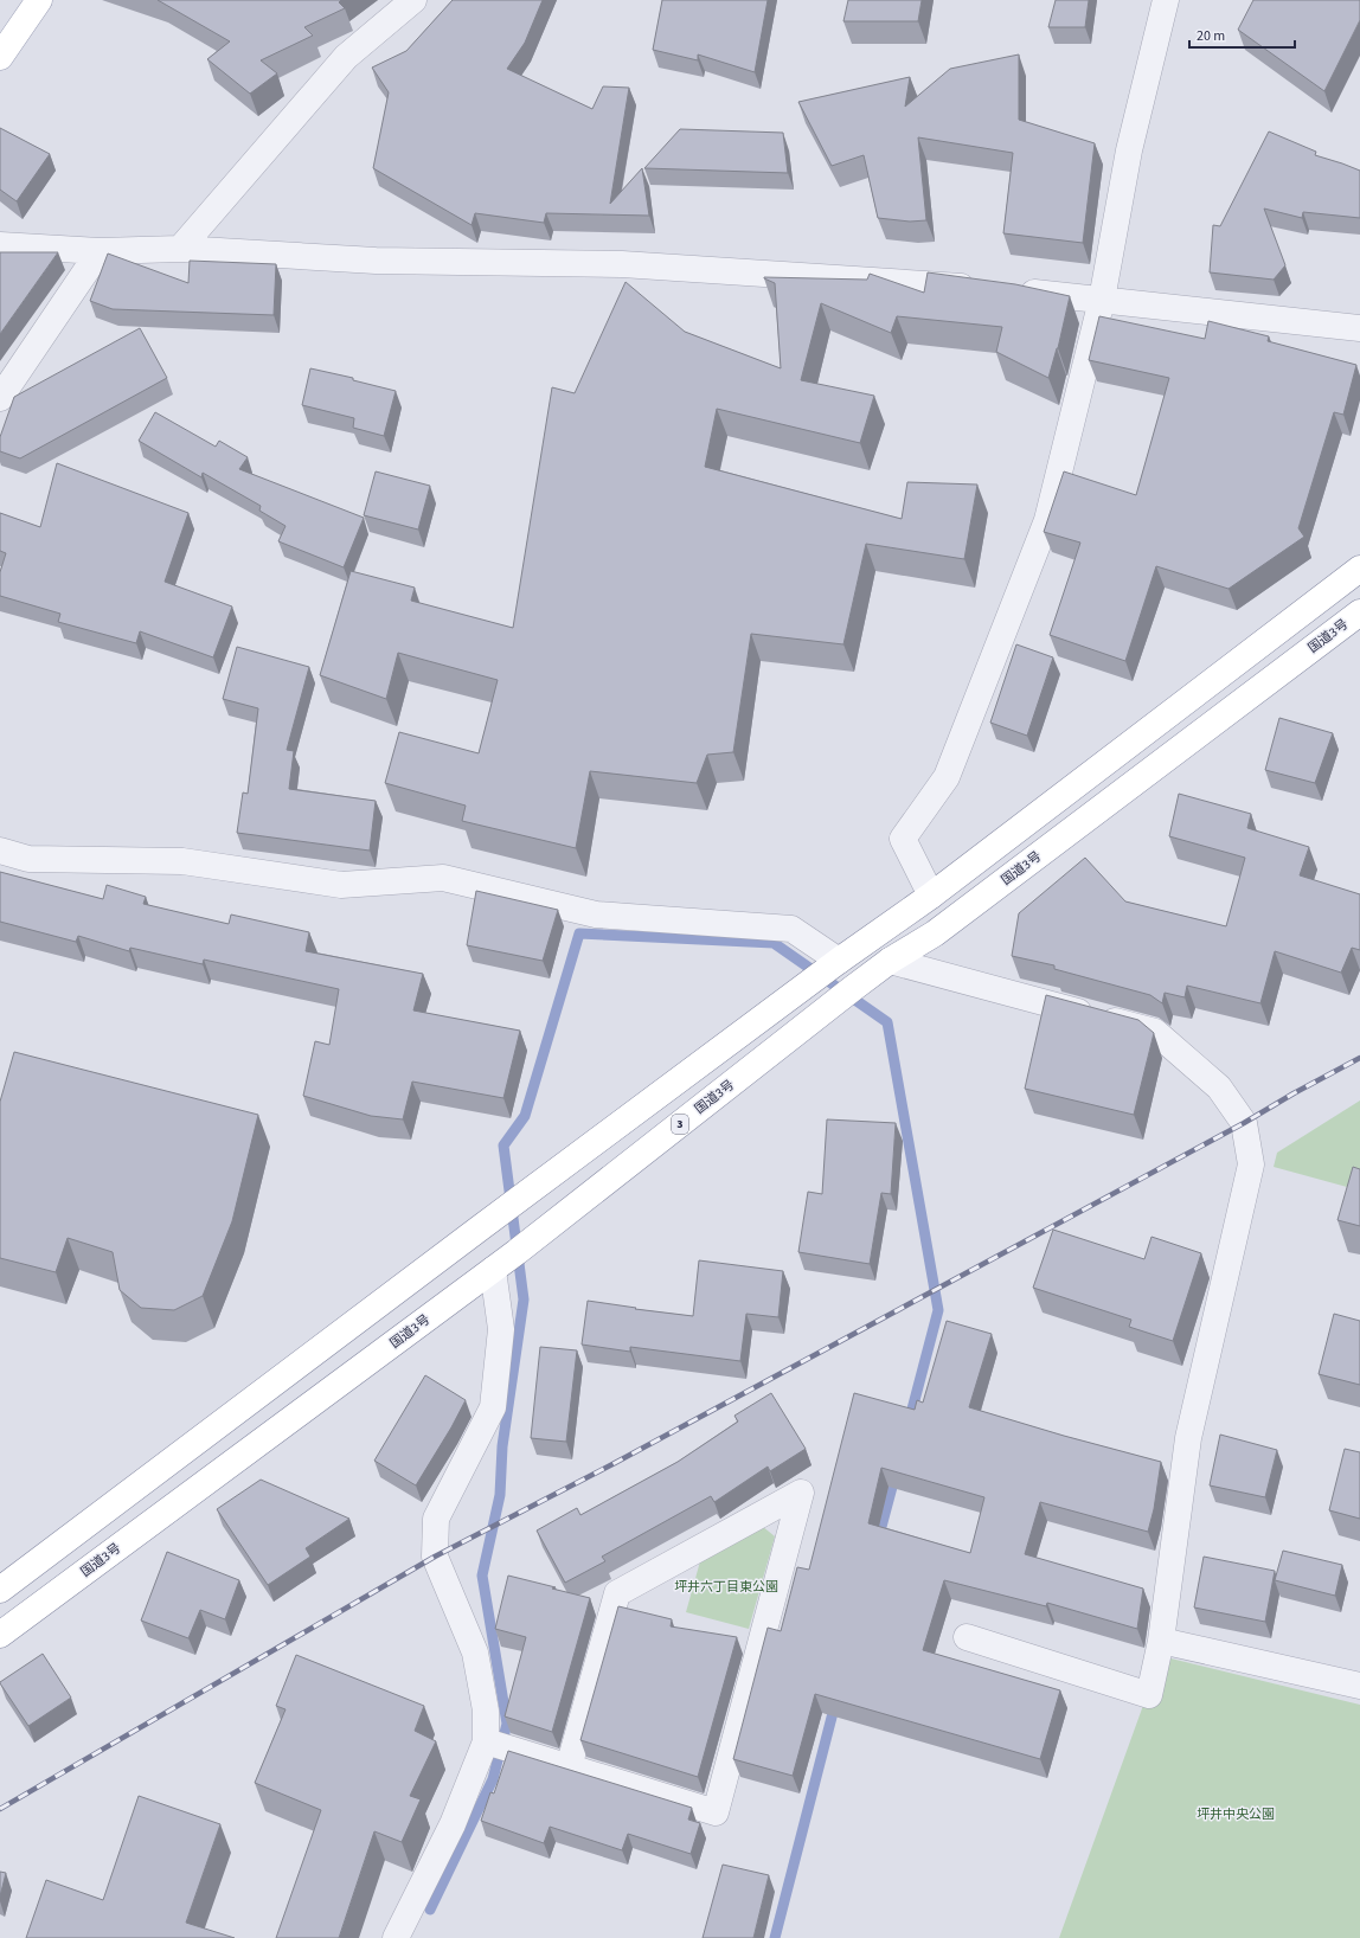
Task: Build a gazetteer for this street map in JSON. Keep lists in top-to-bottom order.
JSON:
{
  "streets": {
    "main road": ["国道3号", "3"]
  },
  "parks": ["坪井六丁目東公園", "坪井中央公園"],
  "scale_bar": "20 m"
}
